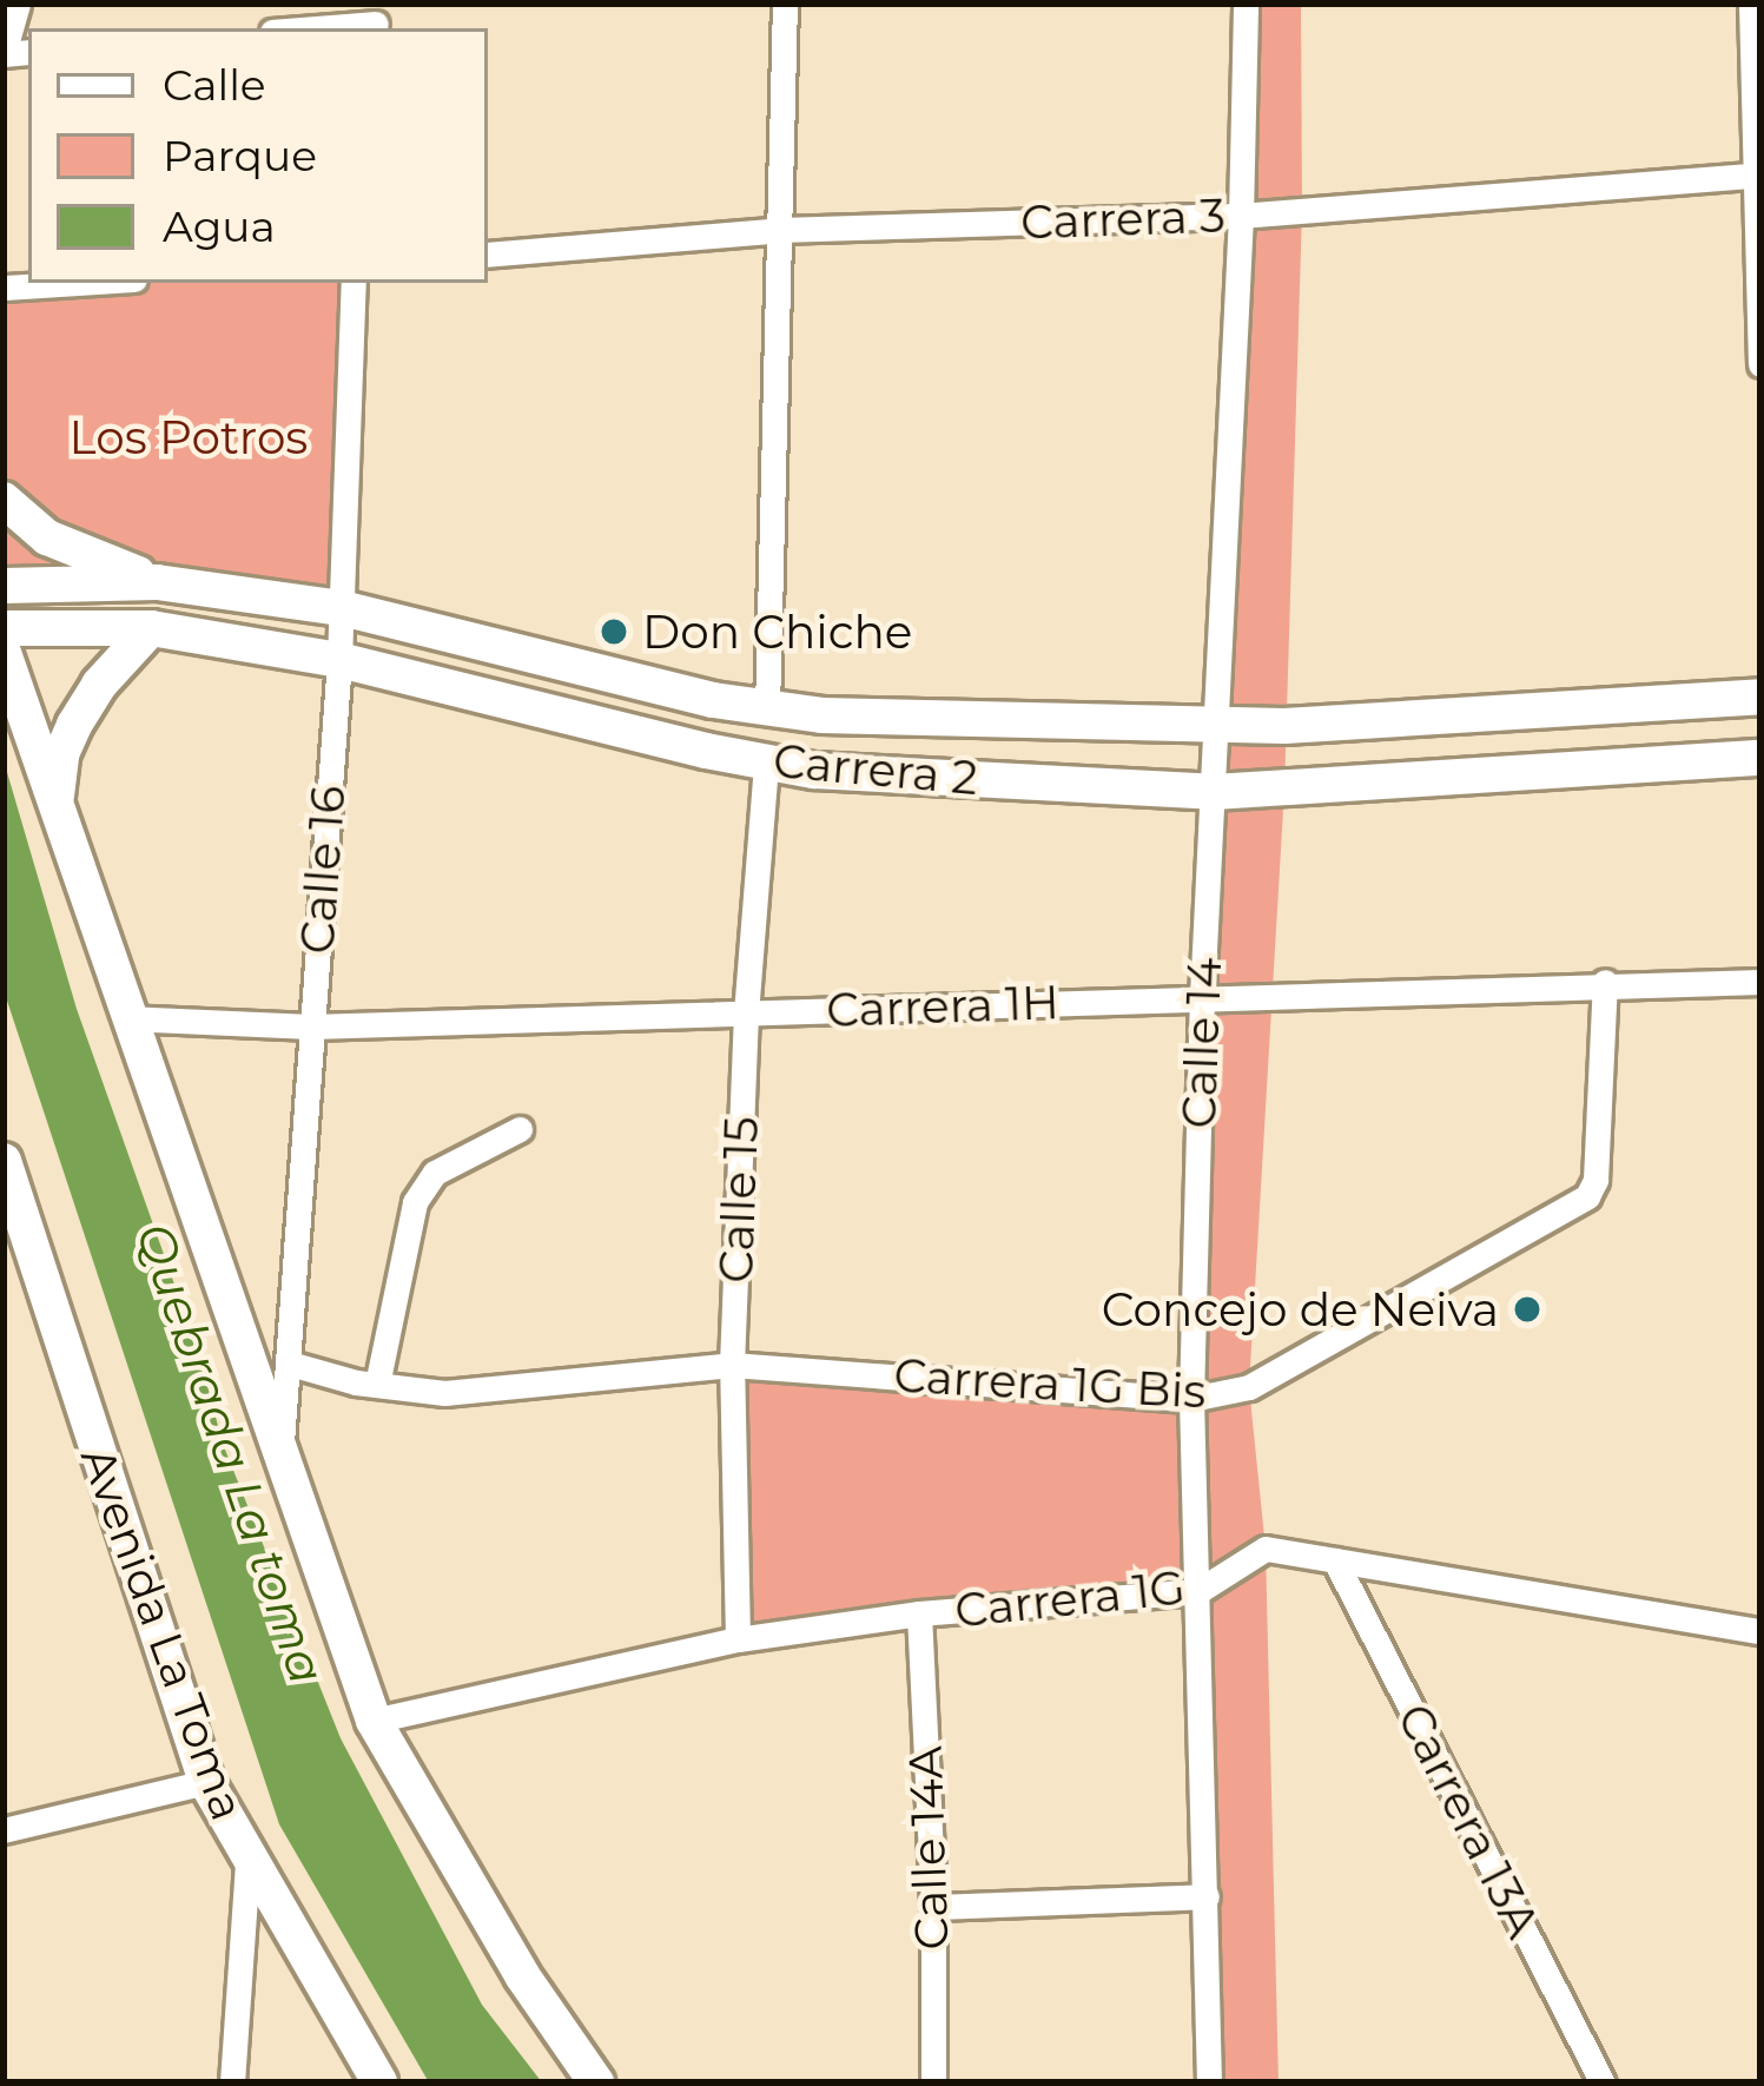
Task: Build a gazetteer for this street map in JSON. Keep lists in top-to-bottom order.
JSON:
{
  "streets": {
    "main road": ["Carrera 2", "Avenida La Toma"],
    "street": [
      "Carrera 3",
      "Calle 16",
      "Carrera 1H",
      "Calle 14",
      "Calle 15",
      "Carrera 1G Bis",
      "Carrera 1G",
      "Carrera 13A",
      "Calle 14A"
    ]
  },
  "crossings": [
    ["Carrera 3", "Calle 14"],
    ["Carrera 2", "Calle 16"],
    ["Carrera 2", "Calle 14"],
    ["Carrera 2", "Calle 15"],
    ["Calle 16", "Carrera 1H"],
    ["Calle 16", "Carrera 1G Bis"],
    ["Carrera 1H", "Calle 14"],
    ["Carrera 1H", "Calle 15"],
    ["Carrera 1H", "Carrera 1G Bis"],
    ["Calle 14", "Carrera 1G Bis"],
    ["Calle 14", "Carrera 1G"],
    ["Calle 15", "Carrera 1G Bis"],
    ["Calle 15", "Carrera 1G"],
    ["Carrera 1G", "Carrera 13A"],
    ["Carrera 1G", "Calle 14A"]
  ],
  "water": ["Quebrada La toma"],
  "parks": ["Los Potros"],
  "places": ["Don Chiche", "Concejo de Neiva"],
  "legend": ["Calle", "Parque", "Agua"]
}
